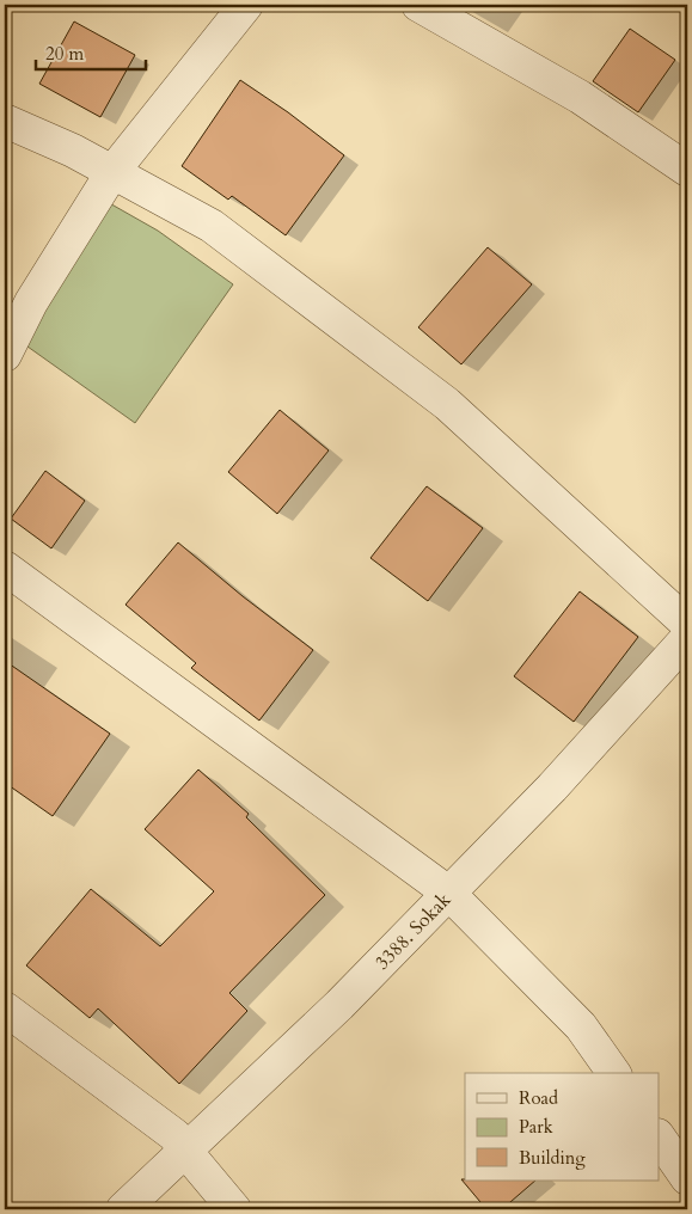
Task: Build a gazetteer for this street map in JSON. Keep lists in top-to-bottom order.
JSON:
{
  "streets": {
    "street": ["3388. Sokak"]
  },
  "legend": ["Road", "Park", "Building"],
  "scale_bar": "20 m"
}
